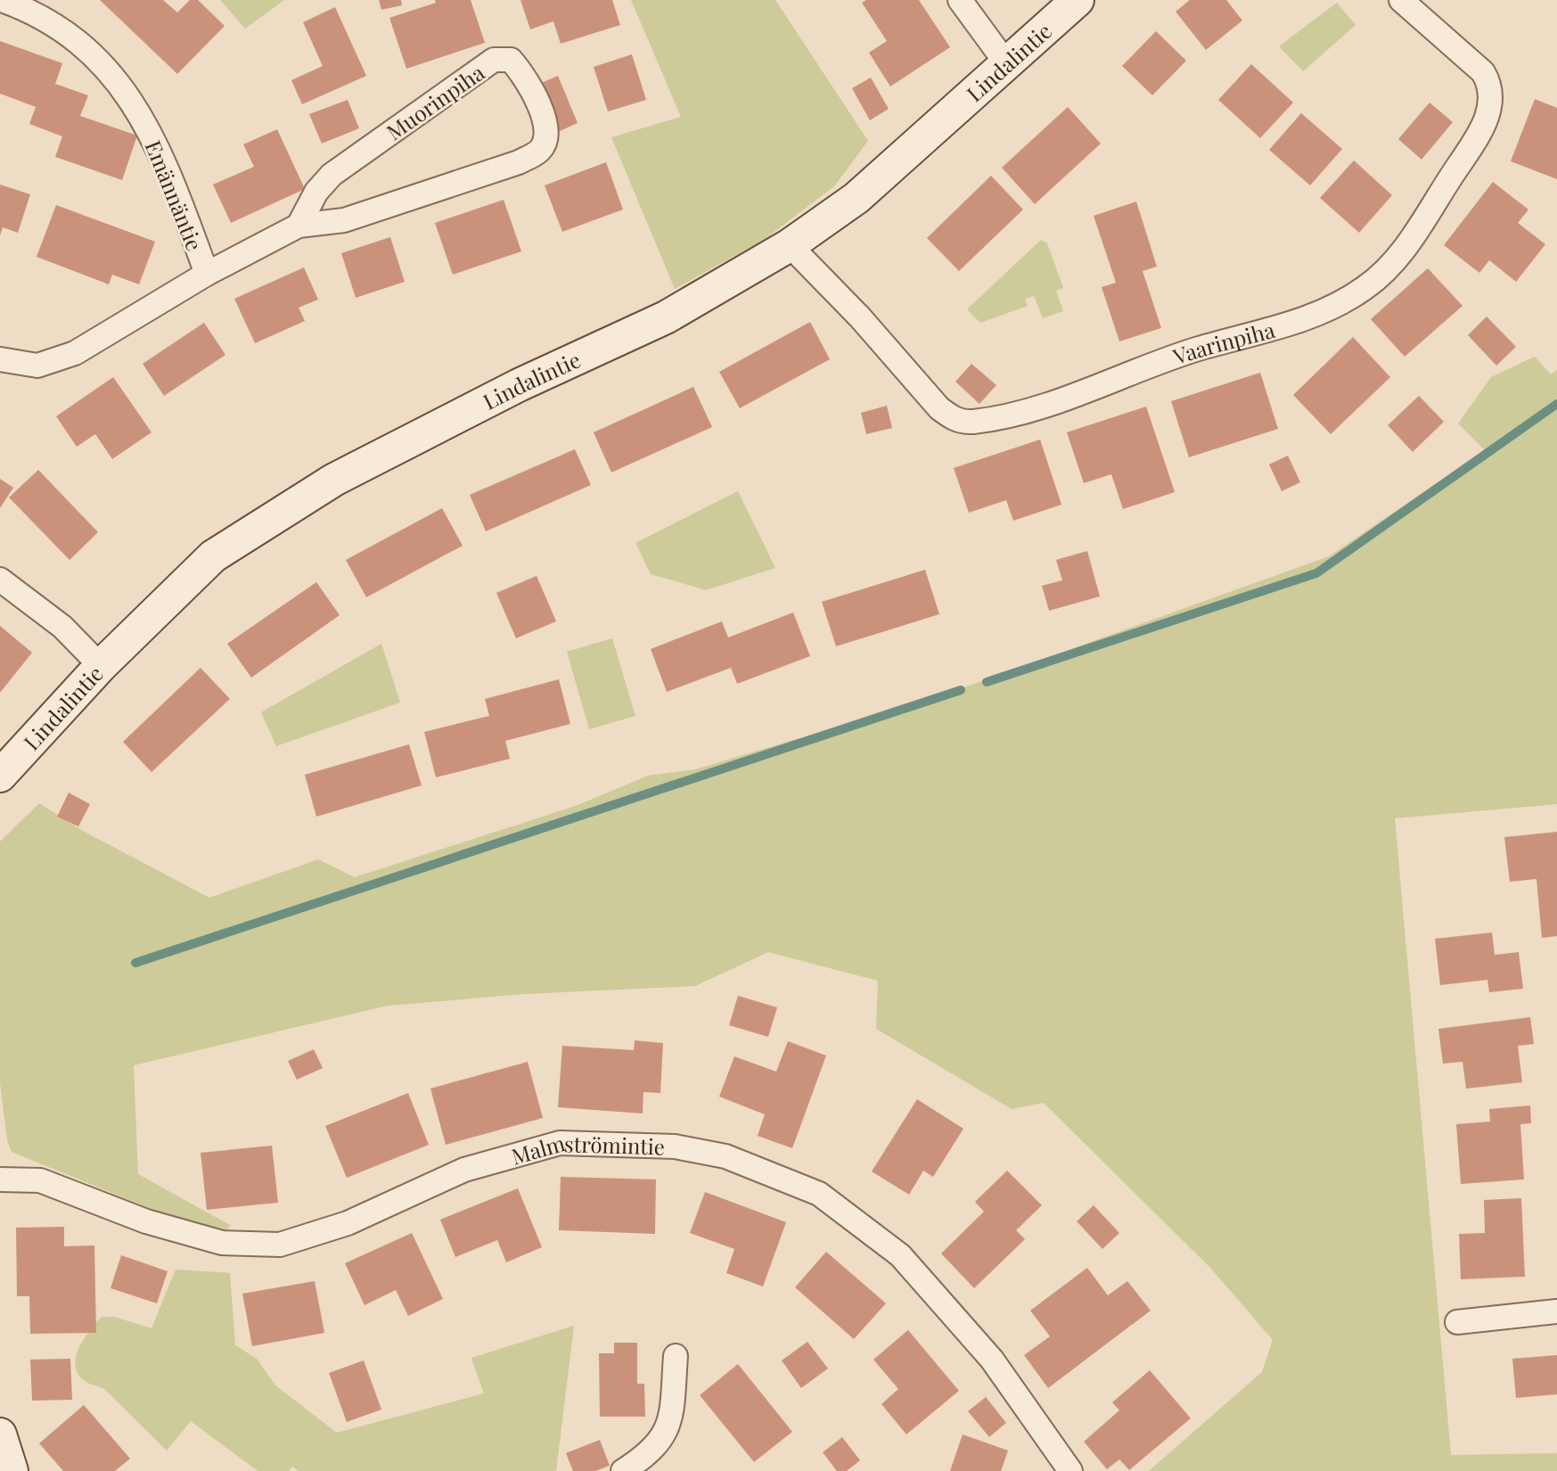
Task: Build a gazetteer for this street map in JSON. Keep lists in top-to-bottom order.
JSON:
{
  "streets": {
    "street": [
      "Lindalintie",
      "Muorinpiha",
      "Emännäntie",
      "Vaarinpiha",
      "Malmströmintie"
    ]
  },
  "crossings": [
    ["Lindalintie", "Vaarinpiha"],
    ["Muorinpiha", "Emännäntie"]
  ]
}
